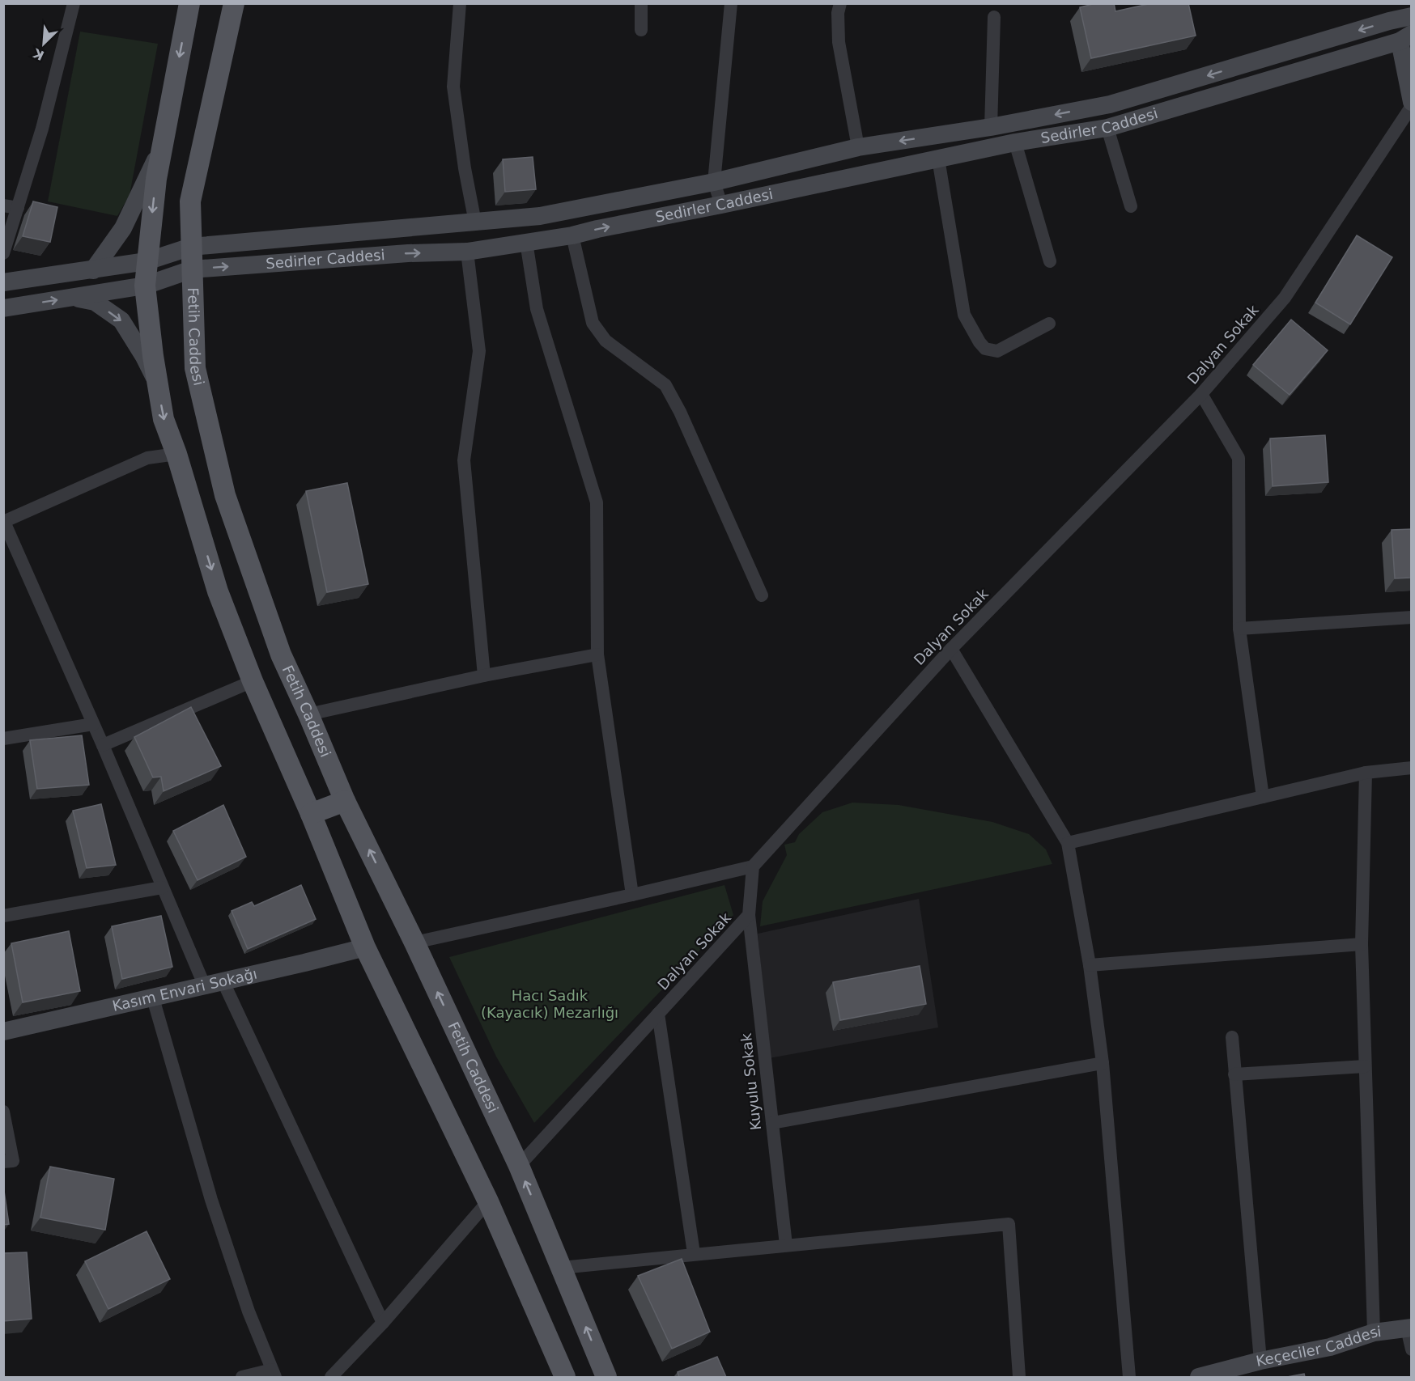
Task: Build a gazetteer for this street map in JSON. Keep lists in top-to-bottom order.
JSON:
{
  "streets": {
    "main road": [
      "Sedirler Caddesi",
      "Fetih Caddesi",
      "Kasım Envari Sokağı",
      "Keçeciler Caddesi"
    ],
    "street": ["Dalyan Sokak", "Kuyulu Sokak"]
  },
  "crossings": [
    ["Sedirler Caddesi", "Fetih Caddesi"],
    ["Fetih Caddesi", "Dalyan Sokak"],
    ["Dalyan Sokak", "Kuyulu Sokak"]
  ],
  "parks": ["Hacı Sadık (Kayacık) Mezarlığı"],
  "north": "bottom left"
}
